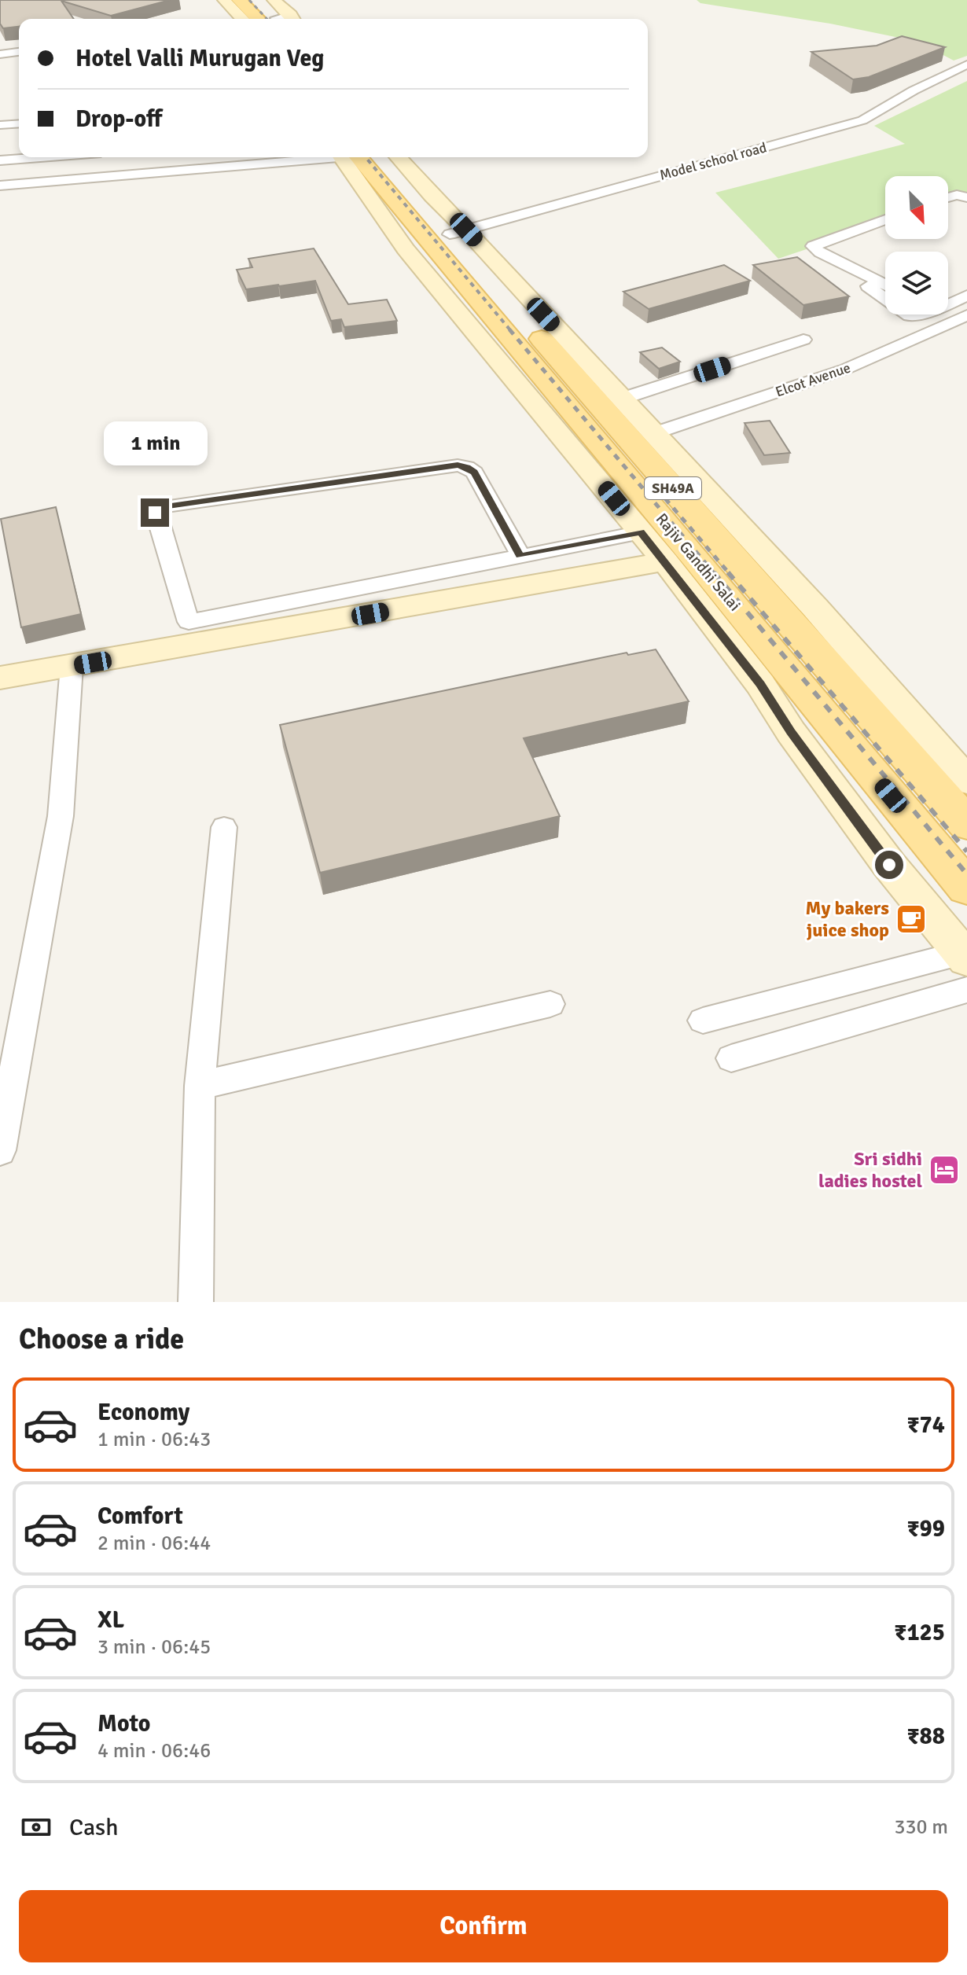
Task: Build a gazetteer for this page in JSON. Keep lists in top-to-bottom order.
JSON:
{
  "streets": {
    "main road": ["SH49A", "Rajiv Gandhi Salai"],
    "street": ["Model school road", "Elcot Avenue"]
  },
  "crossings": [
    ["Model school road", "Rajiv Gandhi Salai"]
  ],
  "places": {
    "cafe": ["My bakers juice shop"],
    "hotel": ["Sri sidhi ladies hostel"]
  },
  "north": "bottom right",
  "page": {
    "banner": ["Hotel Valli Murugan Veg", "Drop-off"],
    "bubble": "1 min",
    "heading": "Choose a ride",
    "list": [
      {
        "name": "Economy",
        "note": "1 min · 06:43",
        "value": "₹74"
      },
      {
        "name": "Comfort",
        "note": "2 min · 06:44",
        "value": "₹99"
      },
      {
        "name": "XL",
        "note": "3 min · 06:45",
        "value": "₹125"
      },
      {
        "name": "Moto",
        "note": "4 min · 06:46",
        "value": "₹88"
      }
    ],
    "pay": ["Cash", "330 m"],
    "buttons": "Confirm"
  }
}
